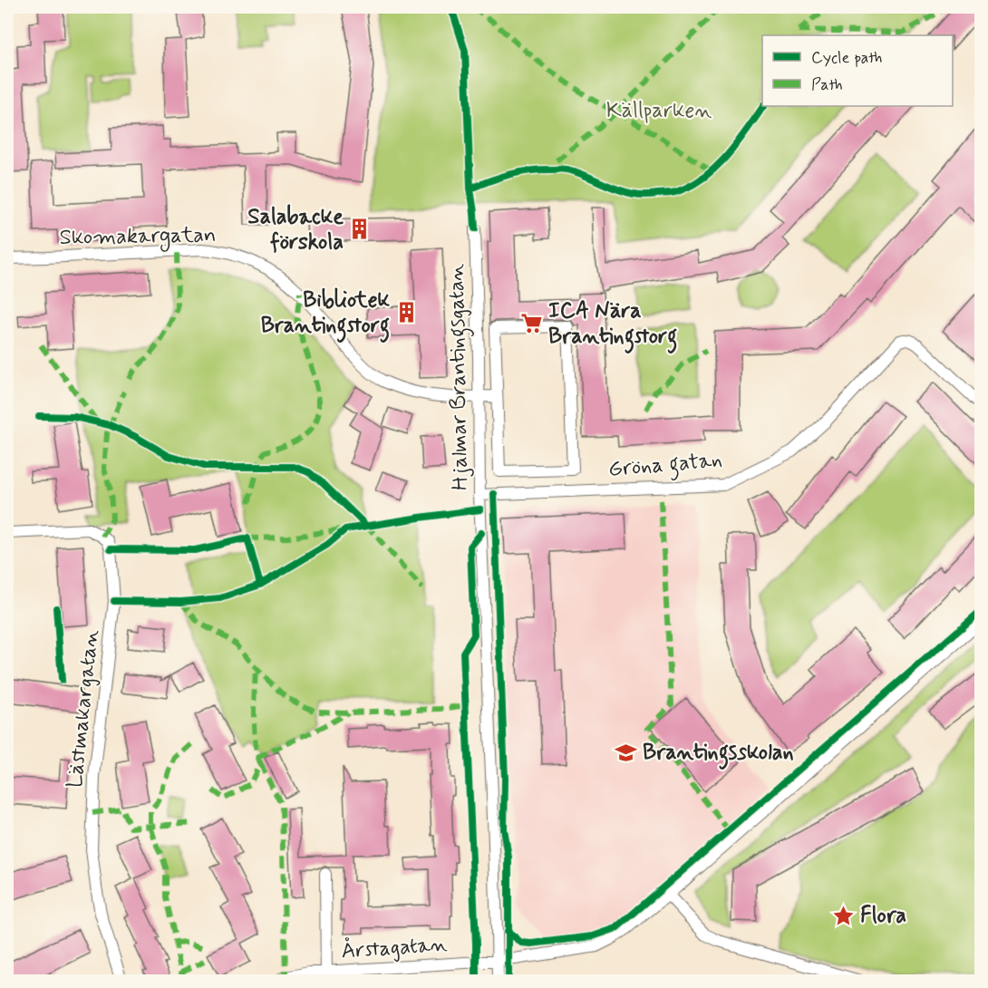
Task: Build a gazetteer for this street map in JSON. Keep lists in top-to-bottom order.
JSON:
{
  "streets": {
    "street": [
      "Skomakargatan",
      "Hjalmar Brantingsgatan",
      "Gröna gatan",
      "Lästmakargatan",
      "Årstagatan"
    ]
  },
  "crossings": [
    ["Skomakargatan", "Hjalmar Brantingsgatan"],
    ["Hjalmar Brantingsgatan", "Gröna gatan"],
    ["Hjalmar Brantingsgatan", "Årstagatan"]
  ],
  "parks": ["Källparken"],
  "places": {
    "building": ["Salabacke förskola", "Bibliotek Brantingstorg"],
    "supermarket": ["ICA Nära Brantingstorg"],
    "school or university": ["Brantingsskolan"],
    "place": ["Flora"]
  },
  "legend": ["Cycle path", "Path"]
}
